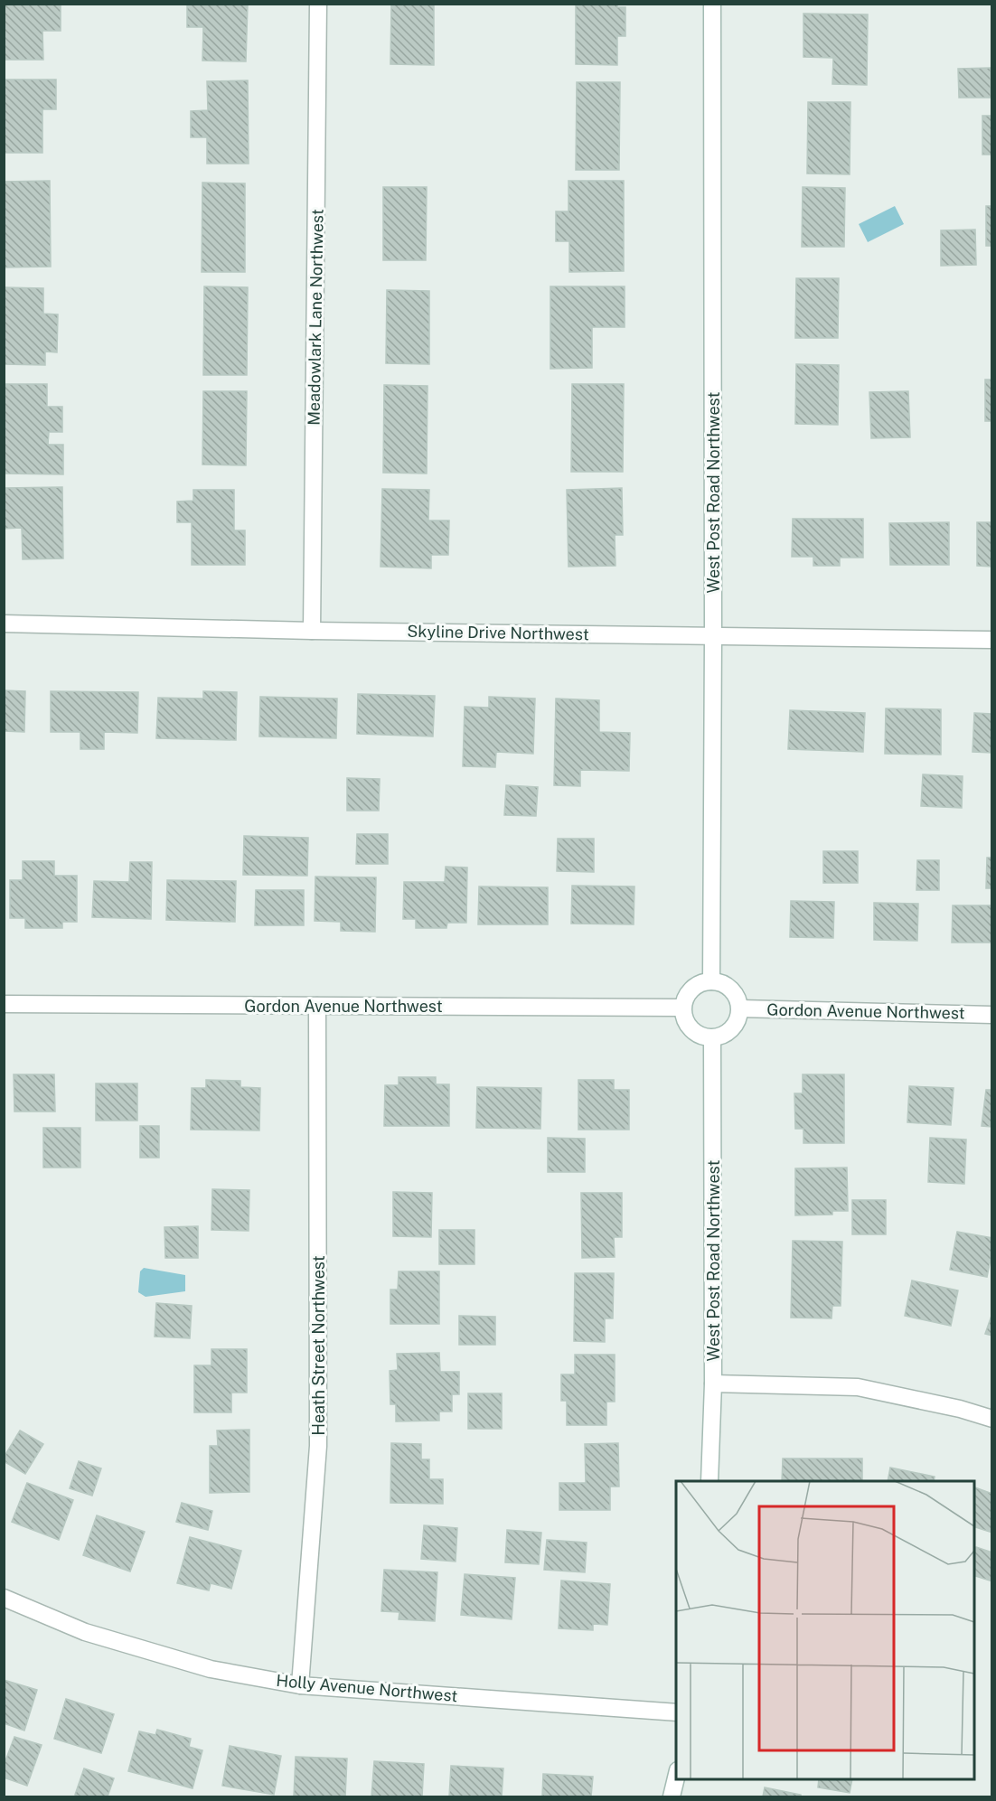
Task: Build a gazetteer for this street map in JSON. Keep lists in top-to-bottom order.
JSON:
{
  "streets": {
    "street": [
      "Meadowlark Lane Northwest",
      "West Post Road Northwest",
      "Skyline Drive Northwest",
      "Gordon Avenue Northwest",
      "Heath Street Northwest",
      "Holly Avenue Northwest"
    ]
  },
  "crossings": [
    ["Meadowlark Lane Northwest", "Skyline Drive Northwest"],
    ["West Post Road Northwest", "Skyline Drive Northwest"],
    ["West Post Road Northwest", "Gordon Avenue Northwest"],
    ["Gordon Avenue Northwest", "Heath Street Northwest"],
    ["Heath Street Northwest", "Holly Avenue Northwest"]
  ]
}
